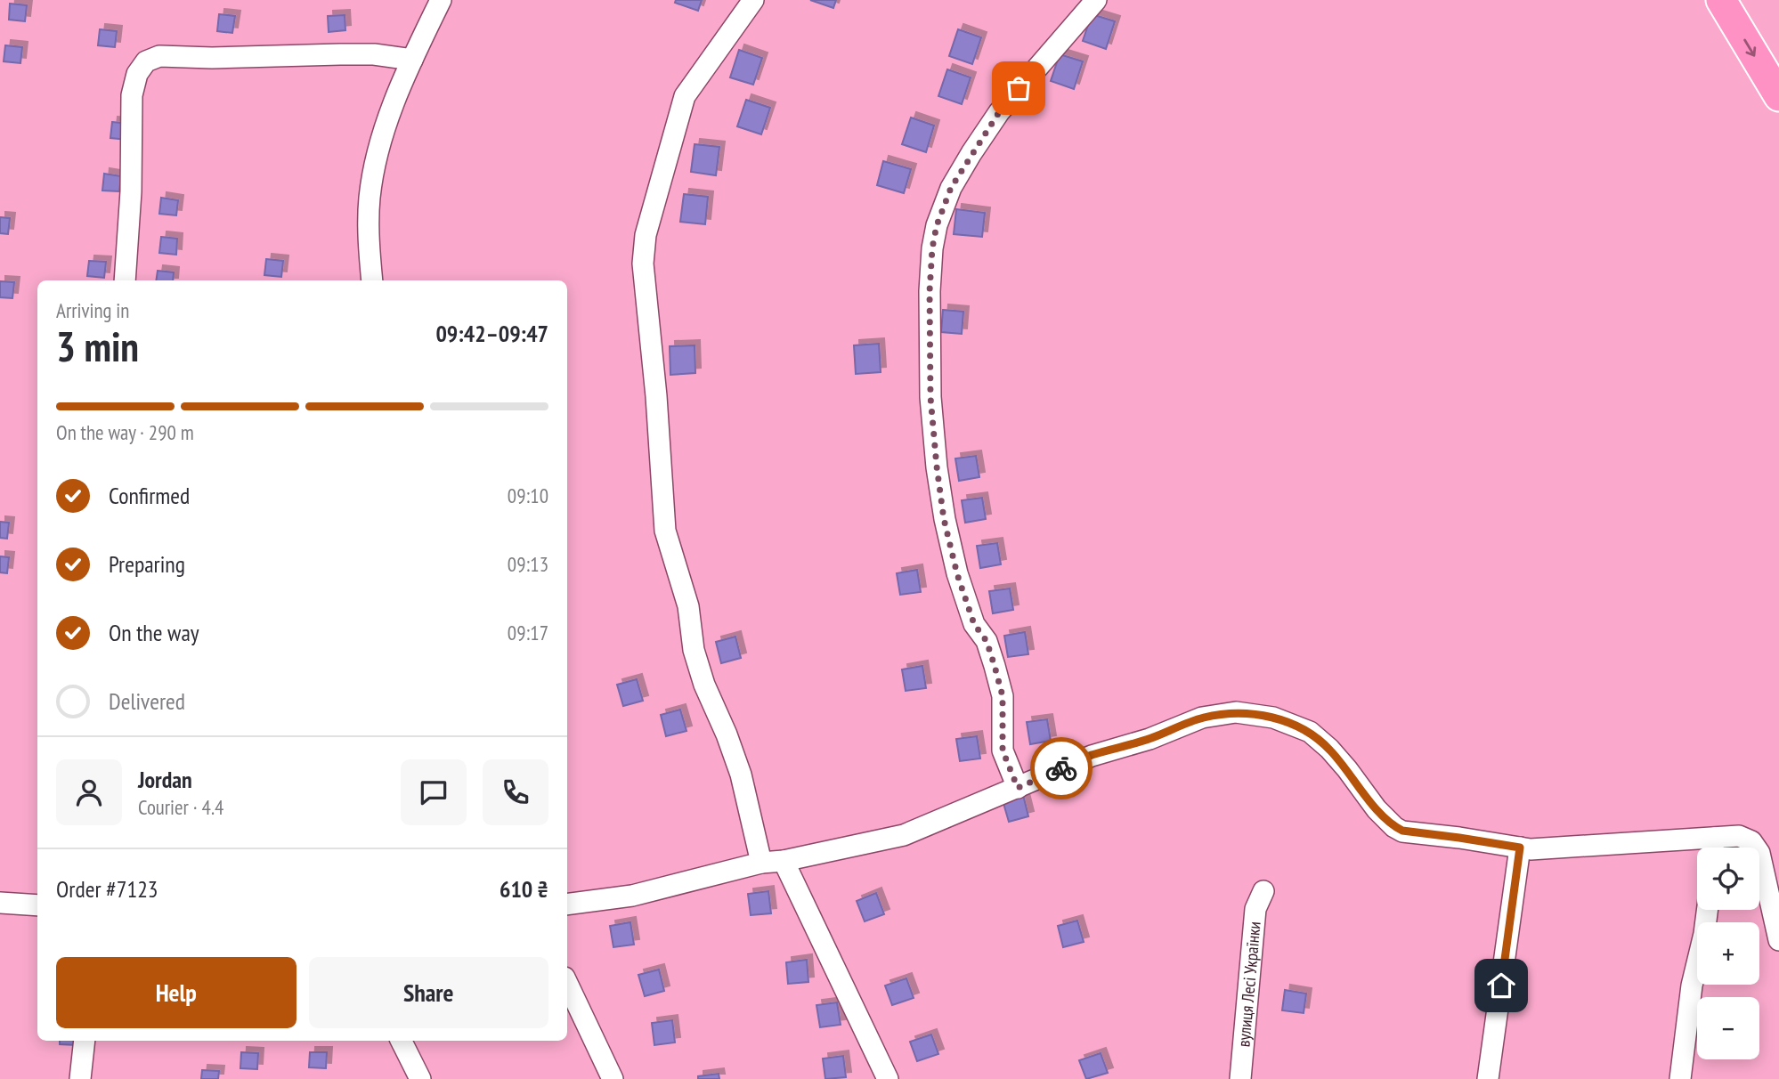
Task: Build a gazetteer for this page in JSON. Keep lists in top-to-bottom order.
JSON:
{
  "streets": {
    "street": ["вулиця Лесі Українки"]
  },
  "page": {
    "heading": ["3 min", "Arriving in", "09:42–09:47"],
    "panel": [
      "Jordan",
      "Courier · 4.4",
      "Order #7123",
      "610 ₴"
    ],
    "bar": "On the way · 290 m",
    "list": [
      ["Confirmed", "09:10"],
      ["Preparing", "09:13"],
      ["On the way", "09:17"],
      "Delivered"
    ],
    "map_buttons": ["+", "−"],
    "buttons": ["Help", "Share"]
  }
}
